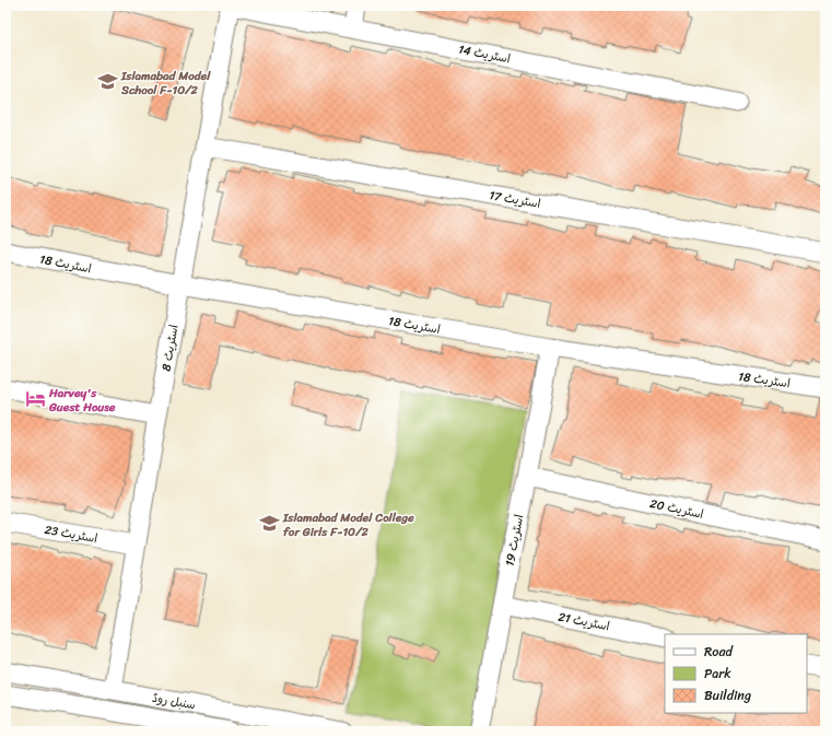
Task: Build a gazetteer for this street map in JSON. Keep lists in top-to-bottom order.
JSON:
{
  "streets": {
    "street": [
      "اسٹریٹ 14",
      "اسٹریٹ 17",
      "اسٹریٹ 18",
      "اسٹریٹ 8",
      "اسٹریٹ 20",
      "اسٹریٹ 23",
      "اسٹریٹ 19",
      "اسٹریٹ 21",
      "سنبل روڈ"
    ]
  },
  "crossings": [
    ["اسٹریٹ 14", "اسٹریٹ 8"],
    ["اسٹریٹ 17", "اسٹریٹ 8"],
    ["اسٹریٹ 18", "اسٹریٹ 8"],
    ["اسٹریٹ 18", "اسٹریٹ 19"],
    ["اسٹریٹ 8", "اسٹریٹ 23"],
    ["اسٹریٹ 8", "سنبل روڈ"],
    ["اسٹریٹ 20", "اسٹریٹ 19"],
    ["اسٹریٹ 19", "اسٹریٹ 21"]
  ],
  "places": {
    "school or university": ["Islamabad Model School F-10/2", "Islamabad Model College for Girls F-10/2"],
    "hotel": ["Harvey's Guest House"]
  },
  "legend": ["Road", "Park", "Building"]
}
